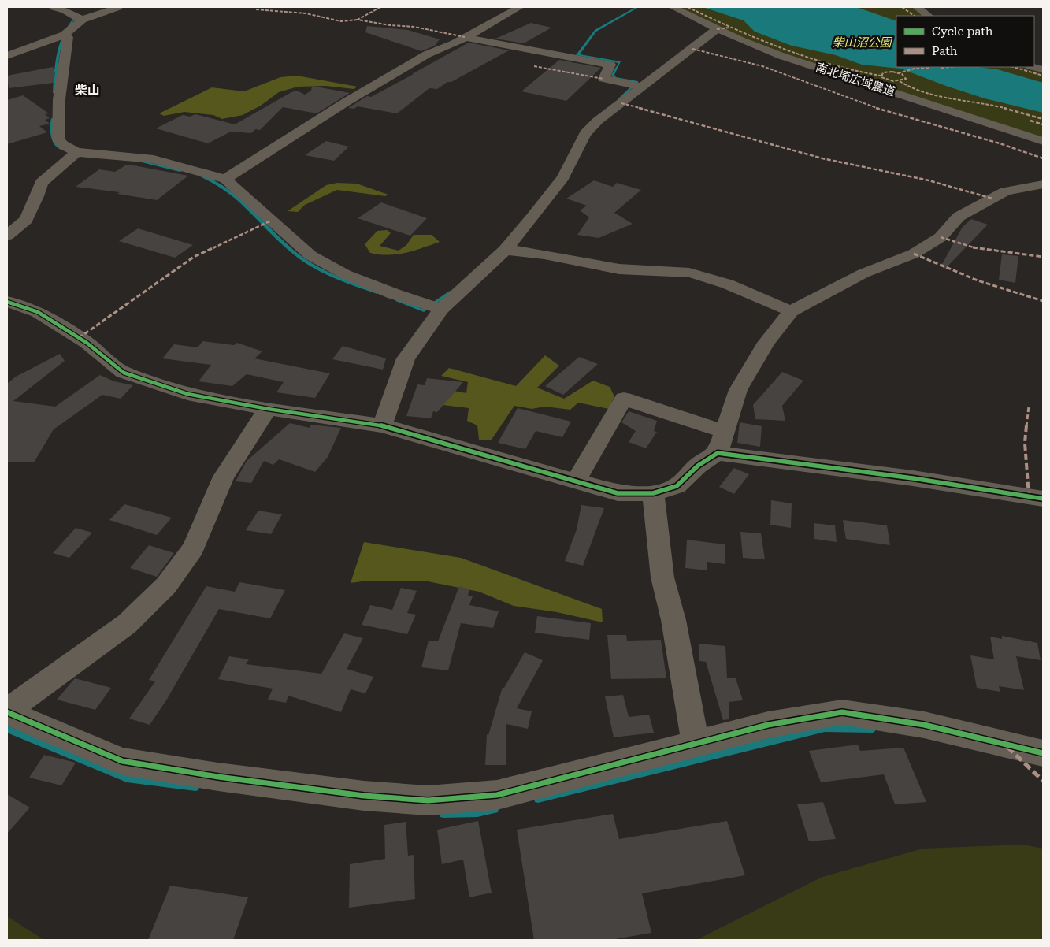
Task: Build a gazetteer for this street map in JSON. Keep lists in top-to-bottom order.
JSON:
{
  "streets": {
    "street": ["南北埼広域農道"]
  },
  "districts": ["柴山"],
  "parks": ["柴山沼公園"],
  "legend": ["Cycle path", "Path"]
}
